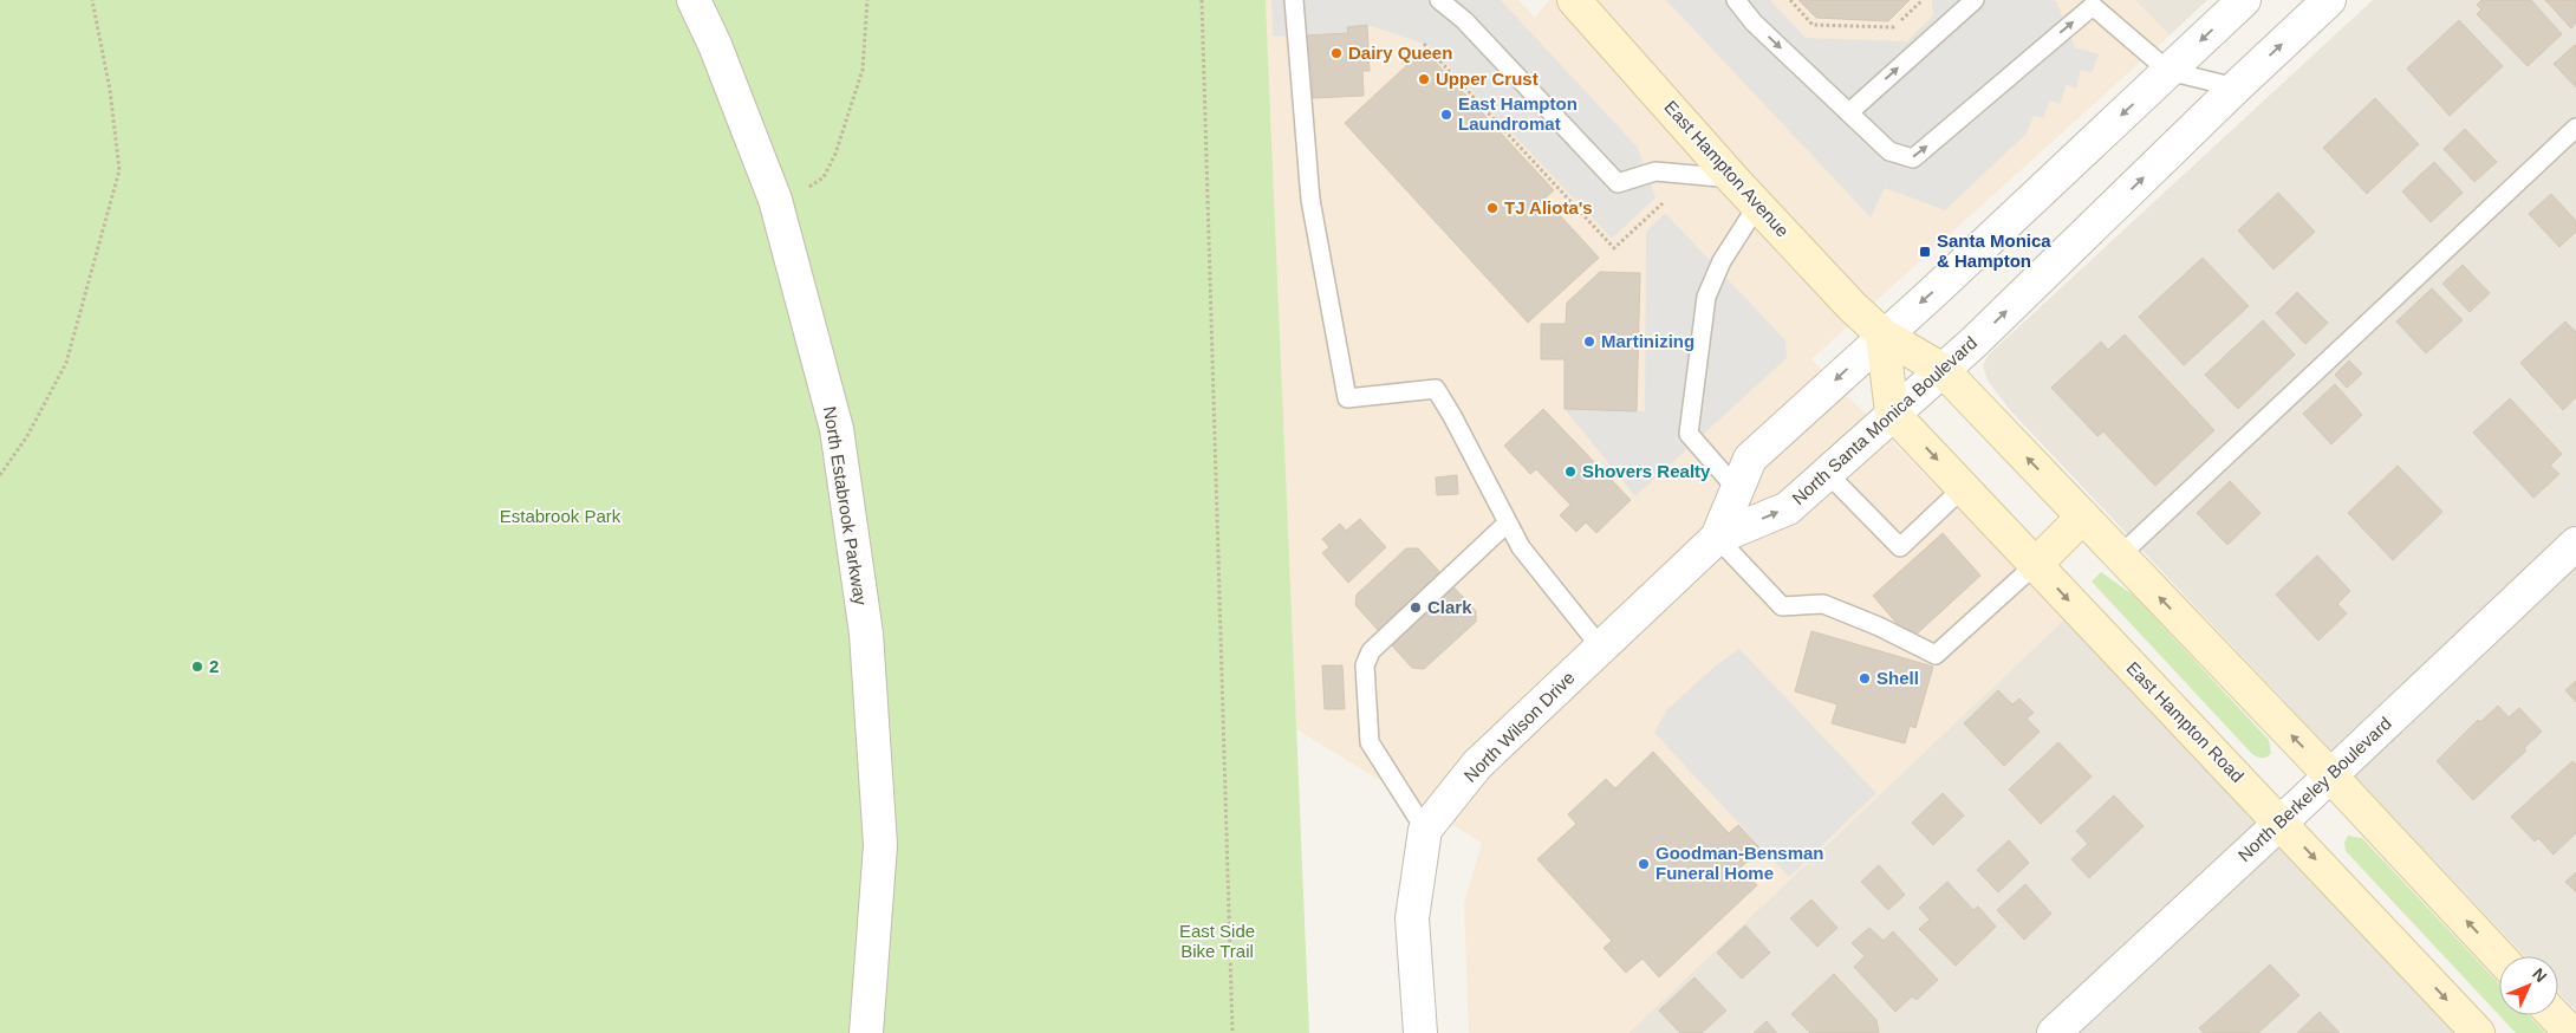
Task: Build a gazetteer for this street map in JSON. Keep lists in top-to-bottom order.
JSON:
{
  "streets": {
    "main road": ["East Hampton Avenue", "East Hampton Road"],
    "street": [
      "North Santa Monica Boulevard",
      "North Estabrook Parkway",
      "North Wilson Drive",
      "North Berkeley Boulevard"
    ]
  },
  "crossings": [
    ["East Hampton Avenue", "North Santa Monica Boulevard"],
    ["North Santa Monica Boulevard", "East Hampton Road"],
    ["North Santa Monica Boulevard", "North Wilson Drive"],
    ["East Hampton Road", "North Berkeley Boulevard"]
  ],
  "parks": ["Estabrook Park", "East Side Bike Trail"],
  "places": {
    "other": [
      "Dairy Queen",
      "Upper Crust",
      "East Hampton Laundromat",
      "TJ Aliota's",
      "Martinizing",
      "Shovers Realty",
      "Clark",
      "2",
      "Shell",
      "Goodman-Bensman Funeral Home"
    ],
    "transit": ["Santa Monica & Hampton"]
  },
  "north": "top right"
}
